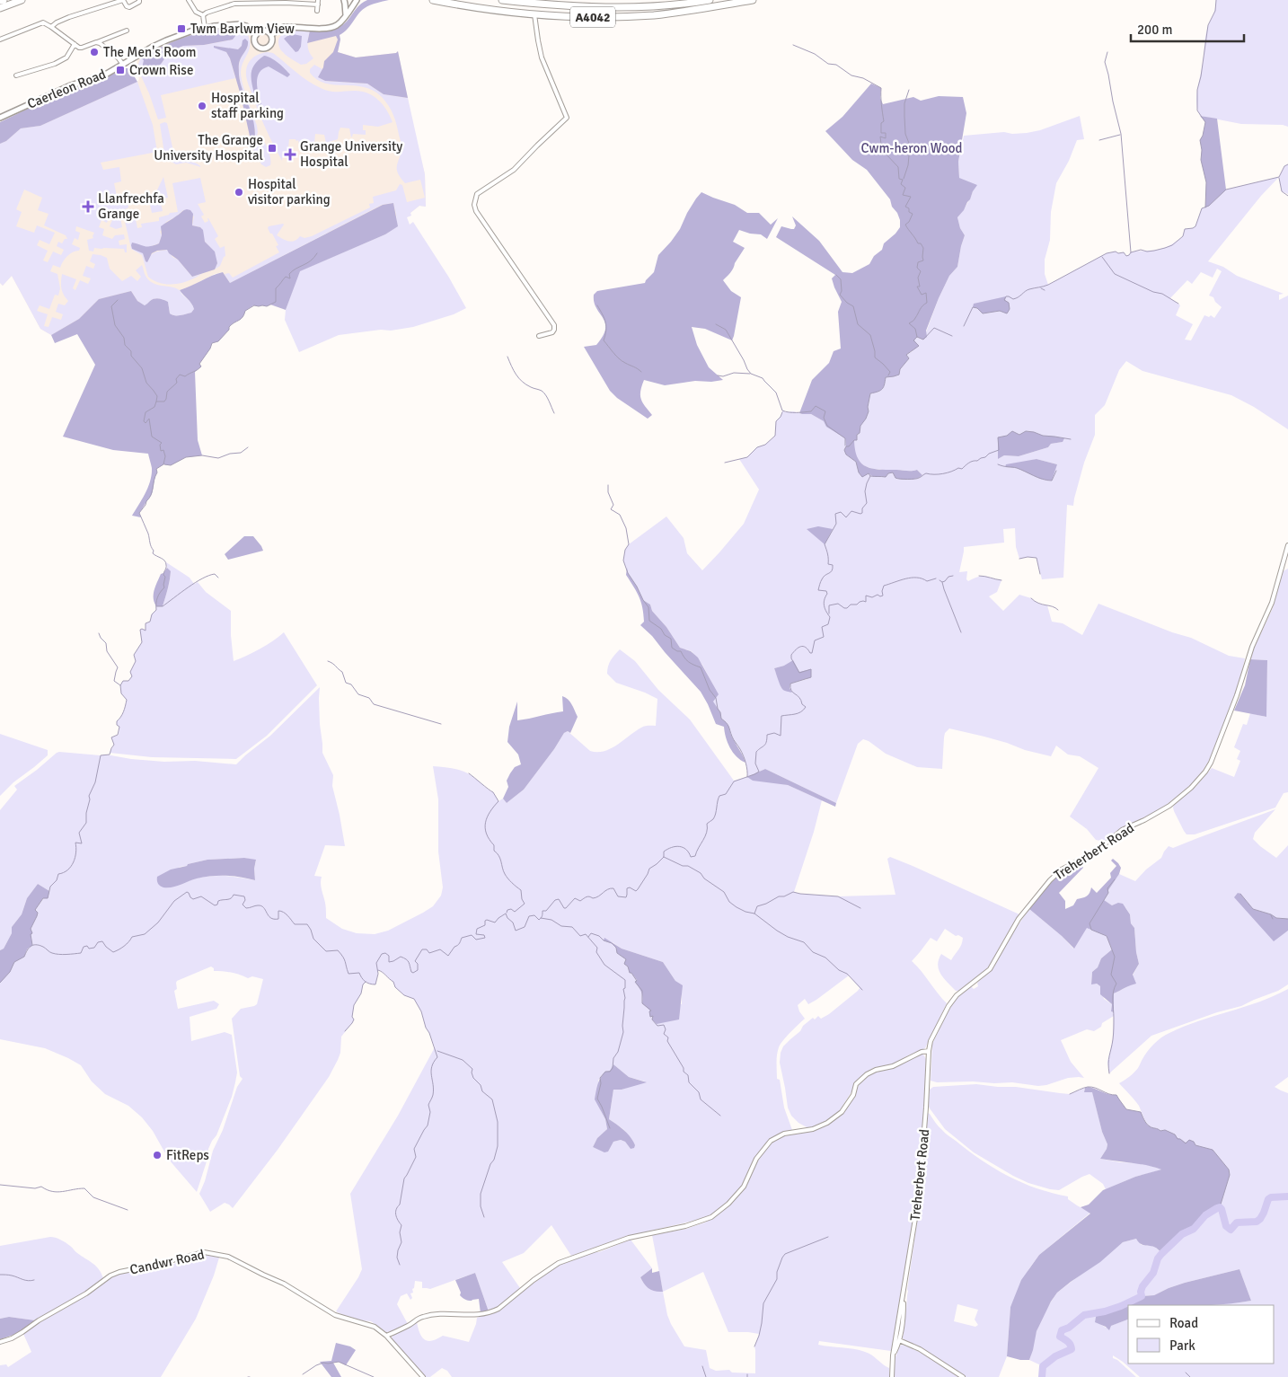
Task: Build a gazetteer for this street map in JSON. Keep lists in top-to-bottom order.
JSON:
{
  "streets": {
    "highway": ["A4042"],
    "main road": ["Caerleon Road"],
    "street": ["Treherbert Road", "Candwr Road"]
  },
  "parks": ["Cwm-heron Wood"],
  "places": {
    "transit": ["Twm Barlwm View", "Crown Rise", "The Grange University Hospital"],
    "other": [
      "The Men's Room",
      "Hospital staff parking",
      "Hospital visitor parking",
      "FitReps"
    ],
    "health": ["Grange University Hospital", "Llanfrechfa Grange"]
  },
  "legend": ["Road", "Park"],
  "scale_bar": "200 m"
}
